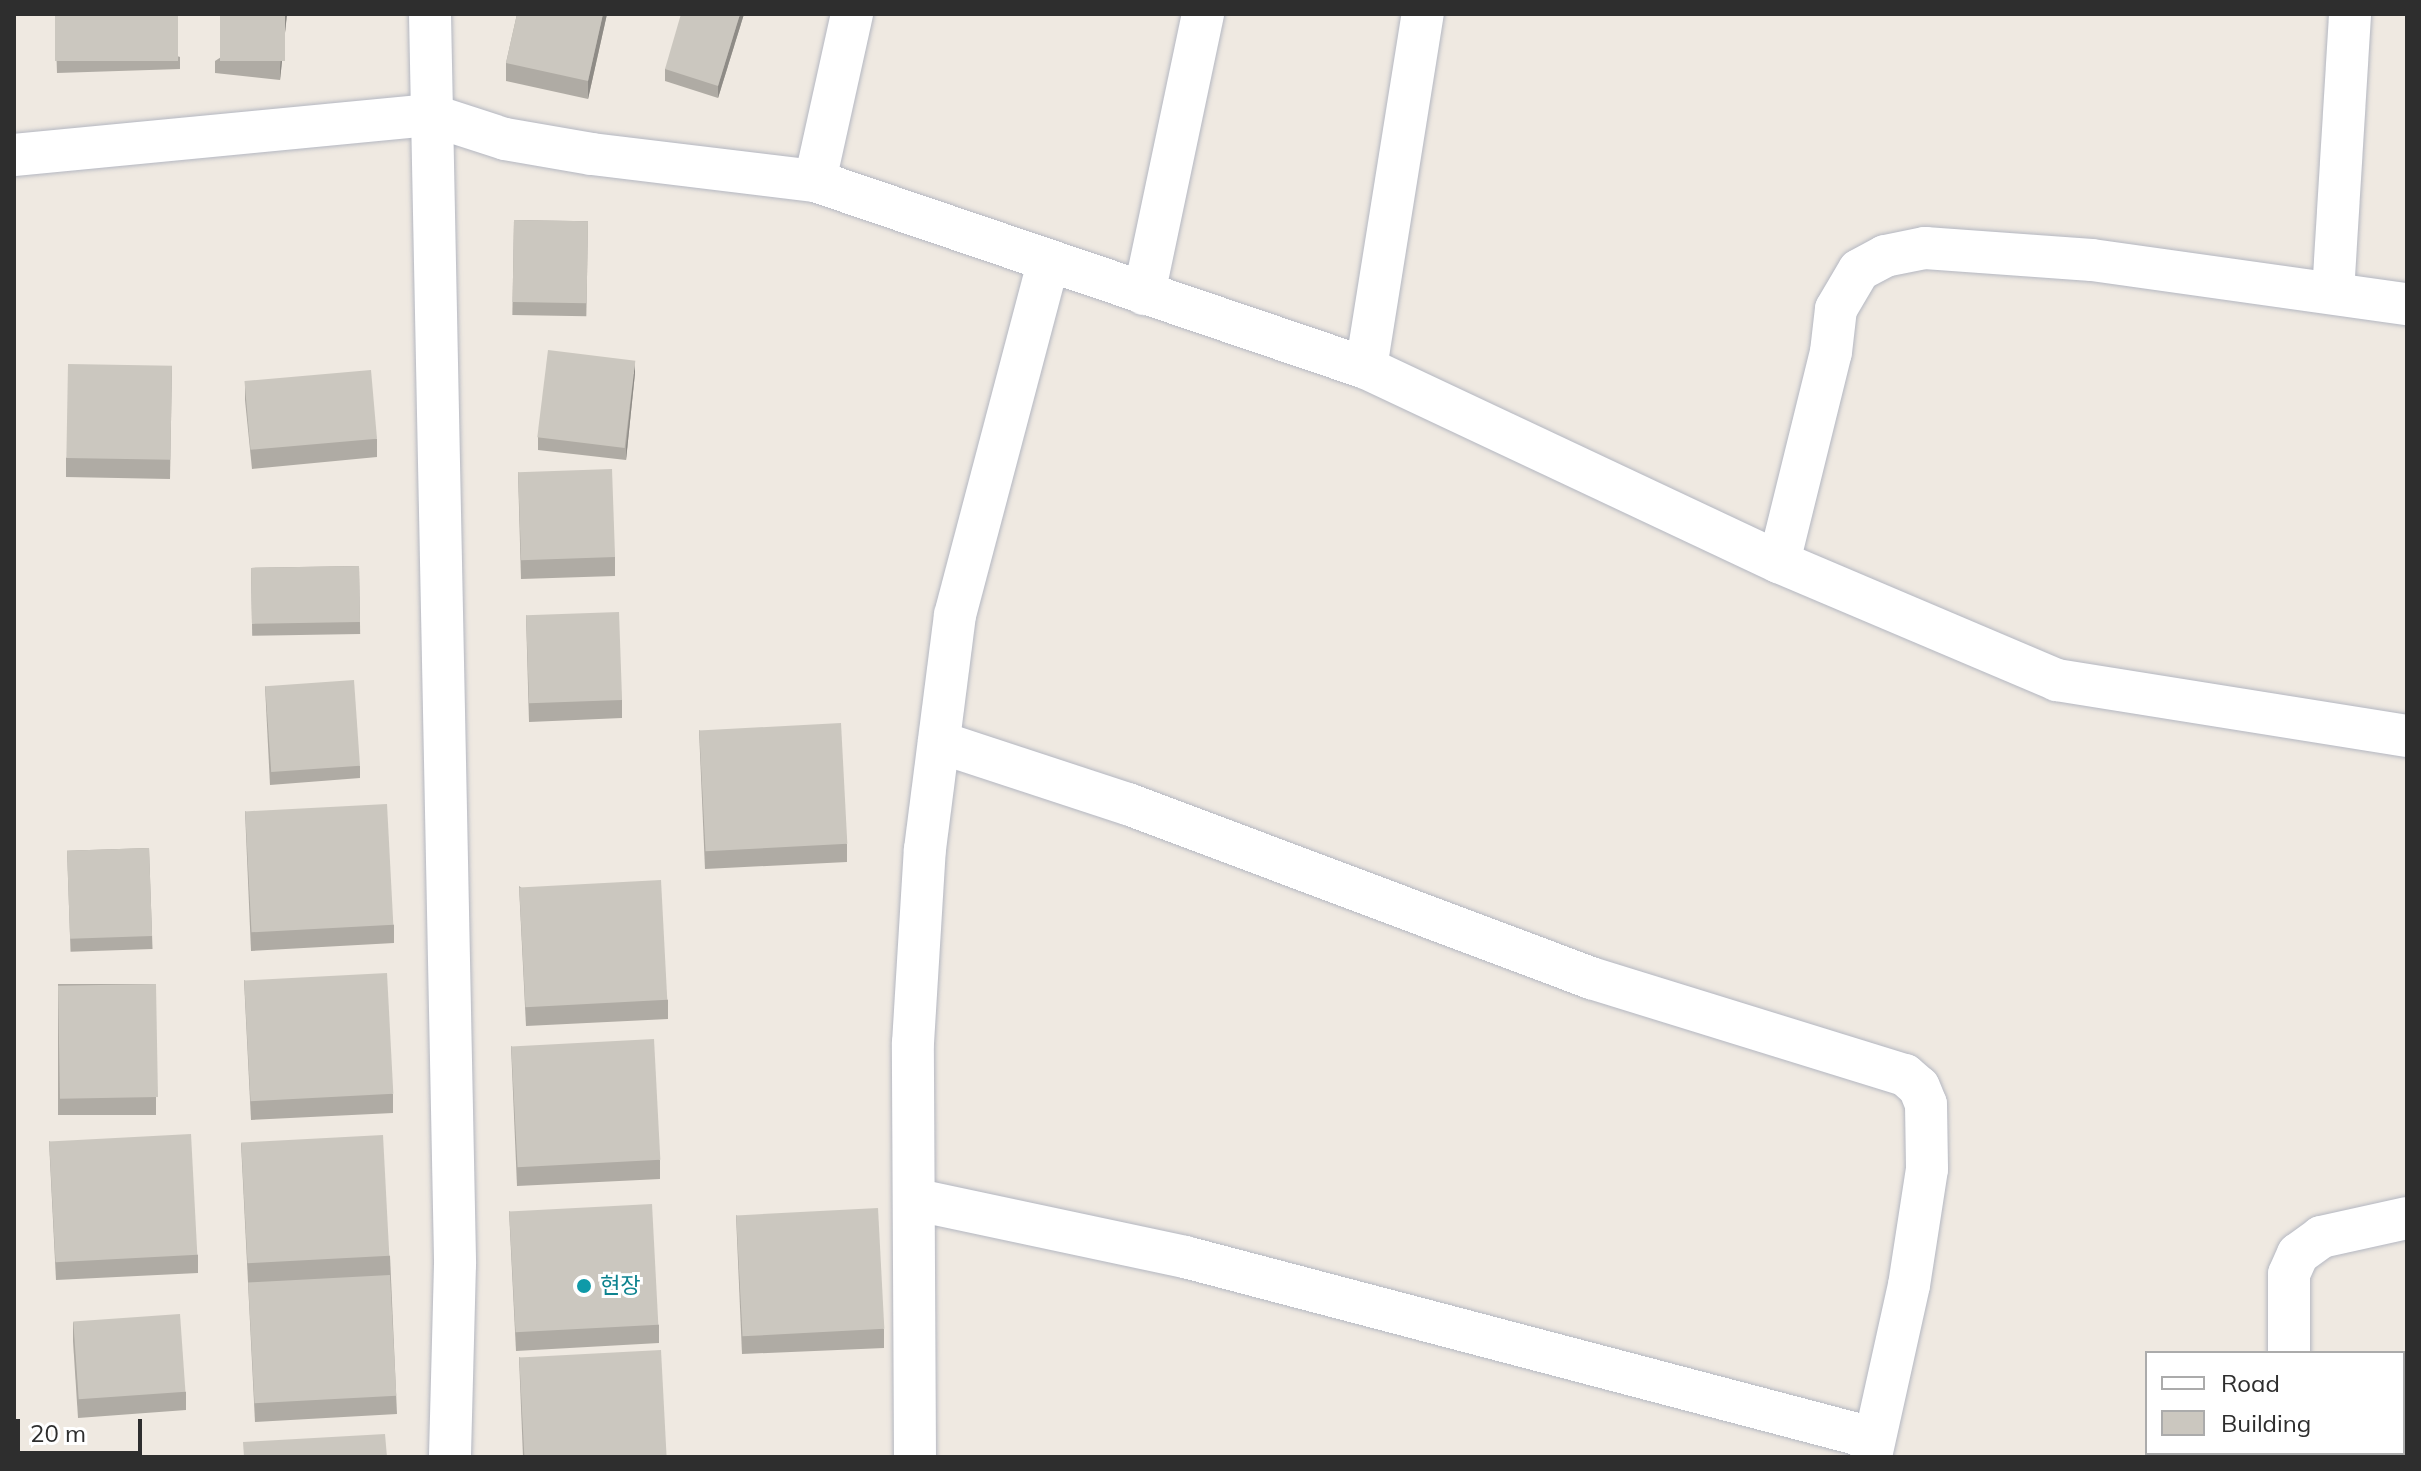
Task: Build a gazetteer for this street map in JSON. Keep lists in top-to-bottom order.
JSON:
{
  "places": ["현장"],
  "legend": ["Road", "Building"],
  "scale_bar": "20 m"
}
